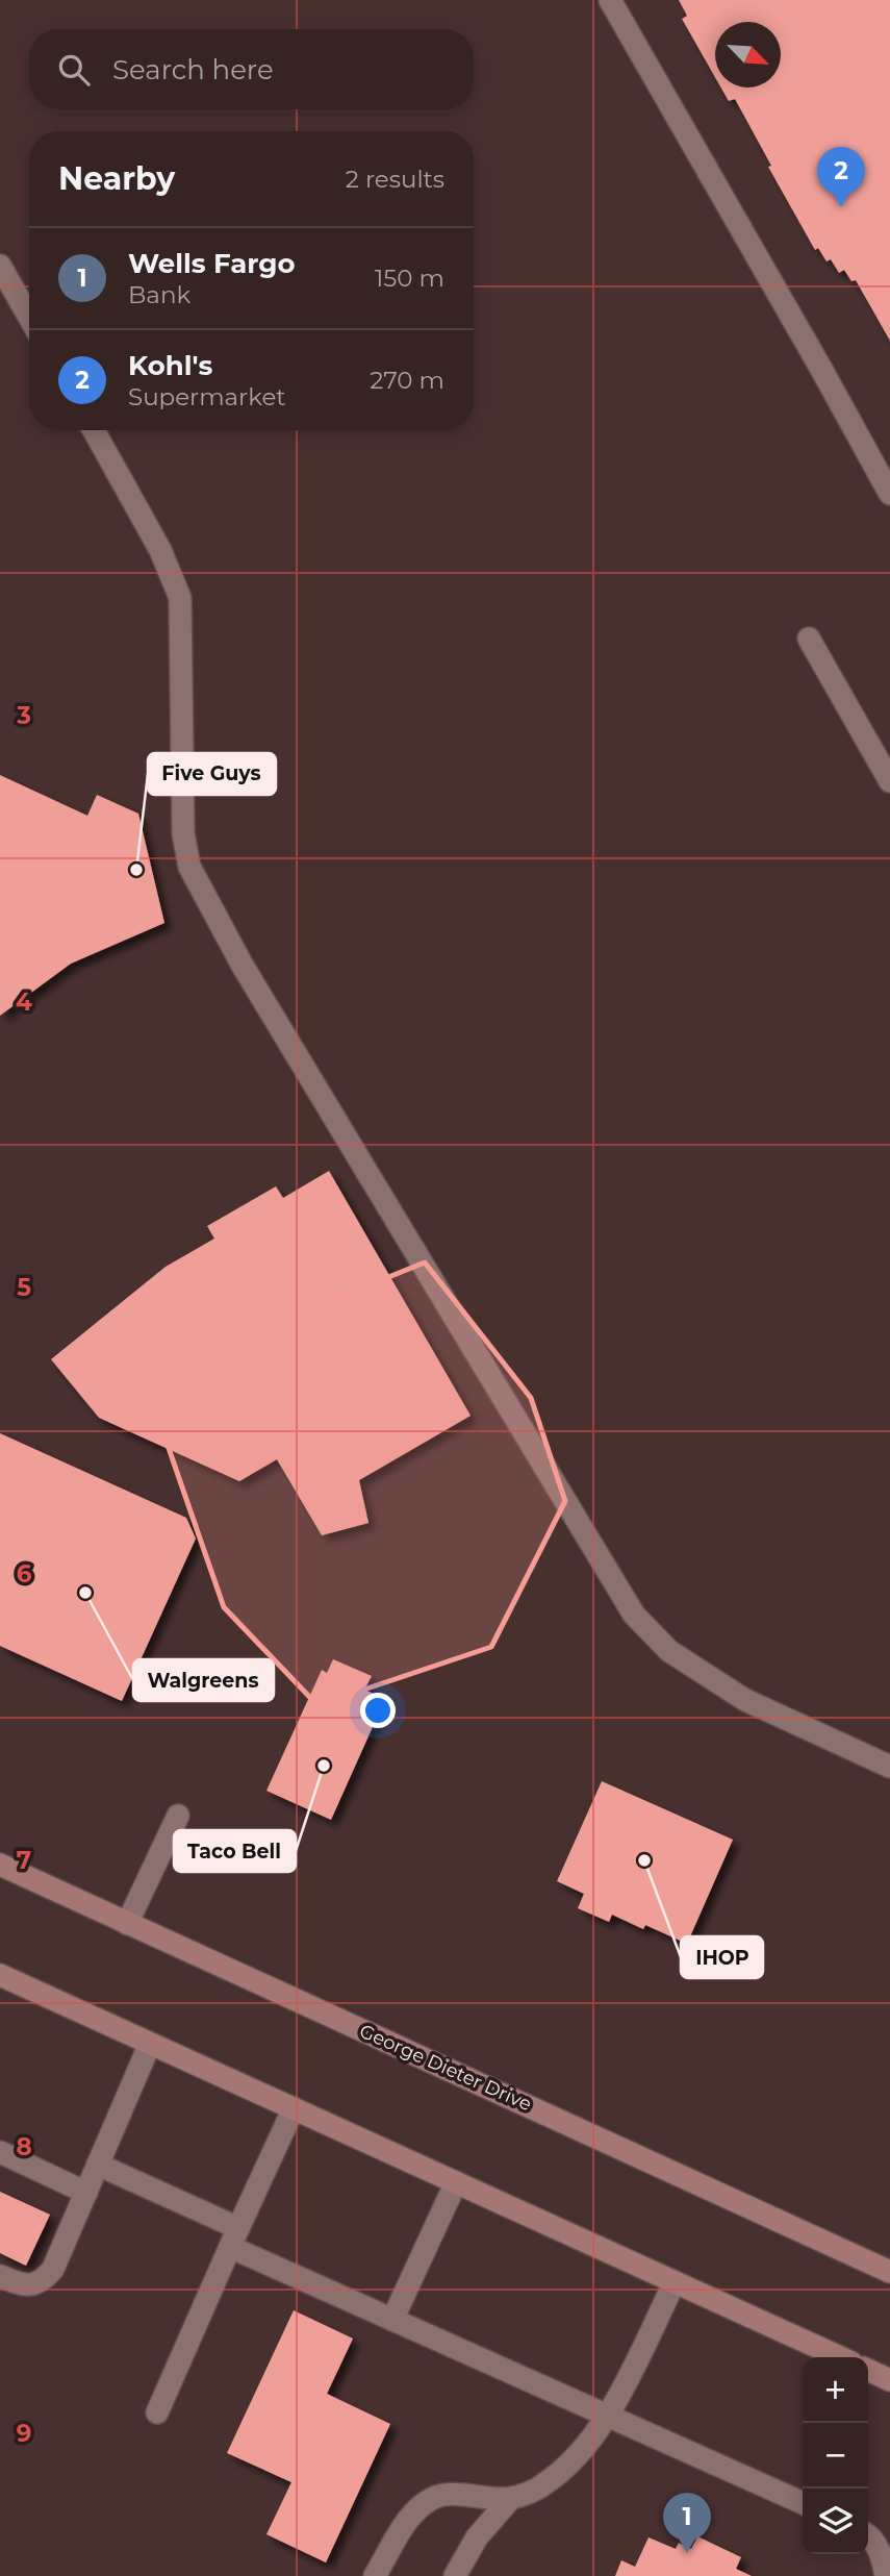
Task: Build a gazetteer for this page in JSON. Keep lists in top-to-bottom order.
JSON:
{
  "streets": {
    "main road": ["George Dieter Drive"]
  },
  "places": [
    "Five Guys",
    "Walgreens",
    "Taco Bell",
    "IHOP"
  ],
  "north": "bottom right",
  "page": {
    "search": "Search here",
    "heading": ["Nearby", "2 results"],
    "pins": ["2", "1"],
    "list": [
      {
        "mark": "1",
        "name": "Wells Fargo",
        "note": "Bank",
        "value": "150 m"
      },
      {
        "mark": "2",
        "name": "Kohl's",
        "note": "Supermarket",
        "value": "270 m"
      }
    ],
    "map_buttons": ["+", "−"]
  },
  "grid": {
    "rows": [
      "3",
      "4",
      "5",
      "6",
      "7",
      "8",
      "9"
    ]
  }
}
